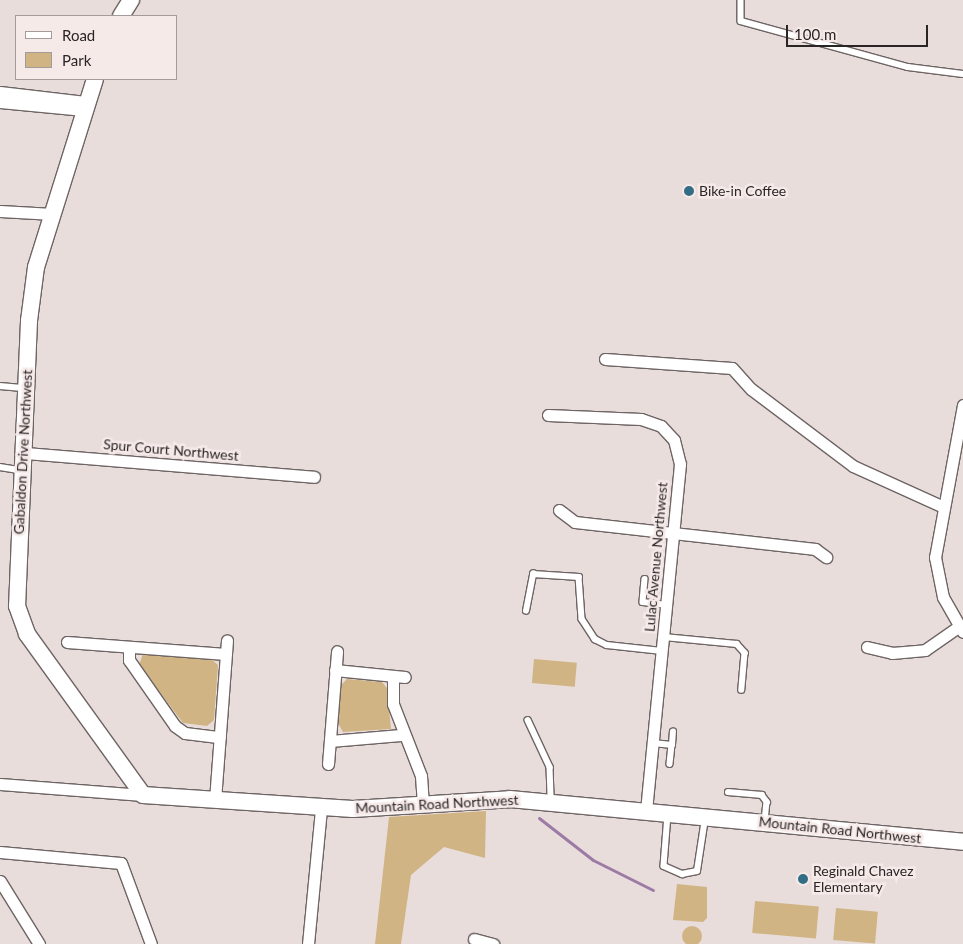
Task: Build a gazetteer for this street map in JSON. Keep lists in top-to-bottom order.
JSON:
{
  "streets": {
    "street": [
      "Spur Court Northwest",
      "Gabaldon Drive Northwest",
      "Lulac Avenue Northwest",
      "Mountain Road Northwest"
    ]
  },
  "crossings": [
    ["Spur Court Northwest", "Gabaldon Drive Northwest"],
    ["Gabaldon Drive Northwest", "Mountain Road Northwest"],
    ["Lulac Avenue Northwest", "Mountain Road Northwest"]
  ],
  "places": ["Bike-in Coffee", "Reginald Chavez Elementary"],
  "legend": ["Road", "Park"],
  "scale_bar": "100 m"
}
